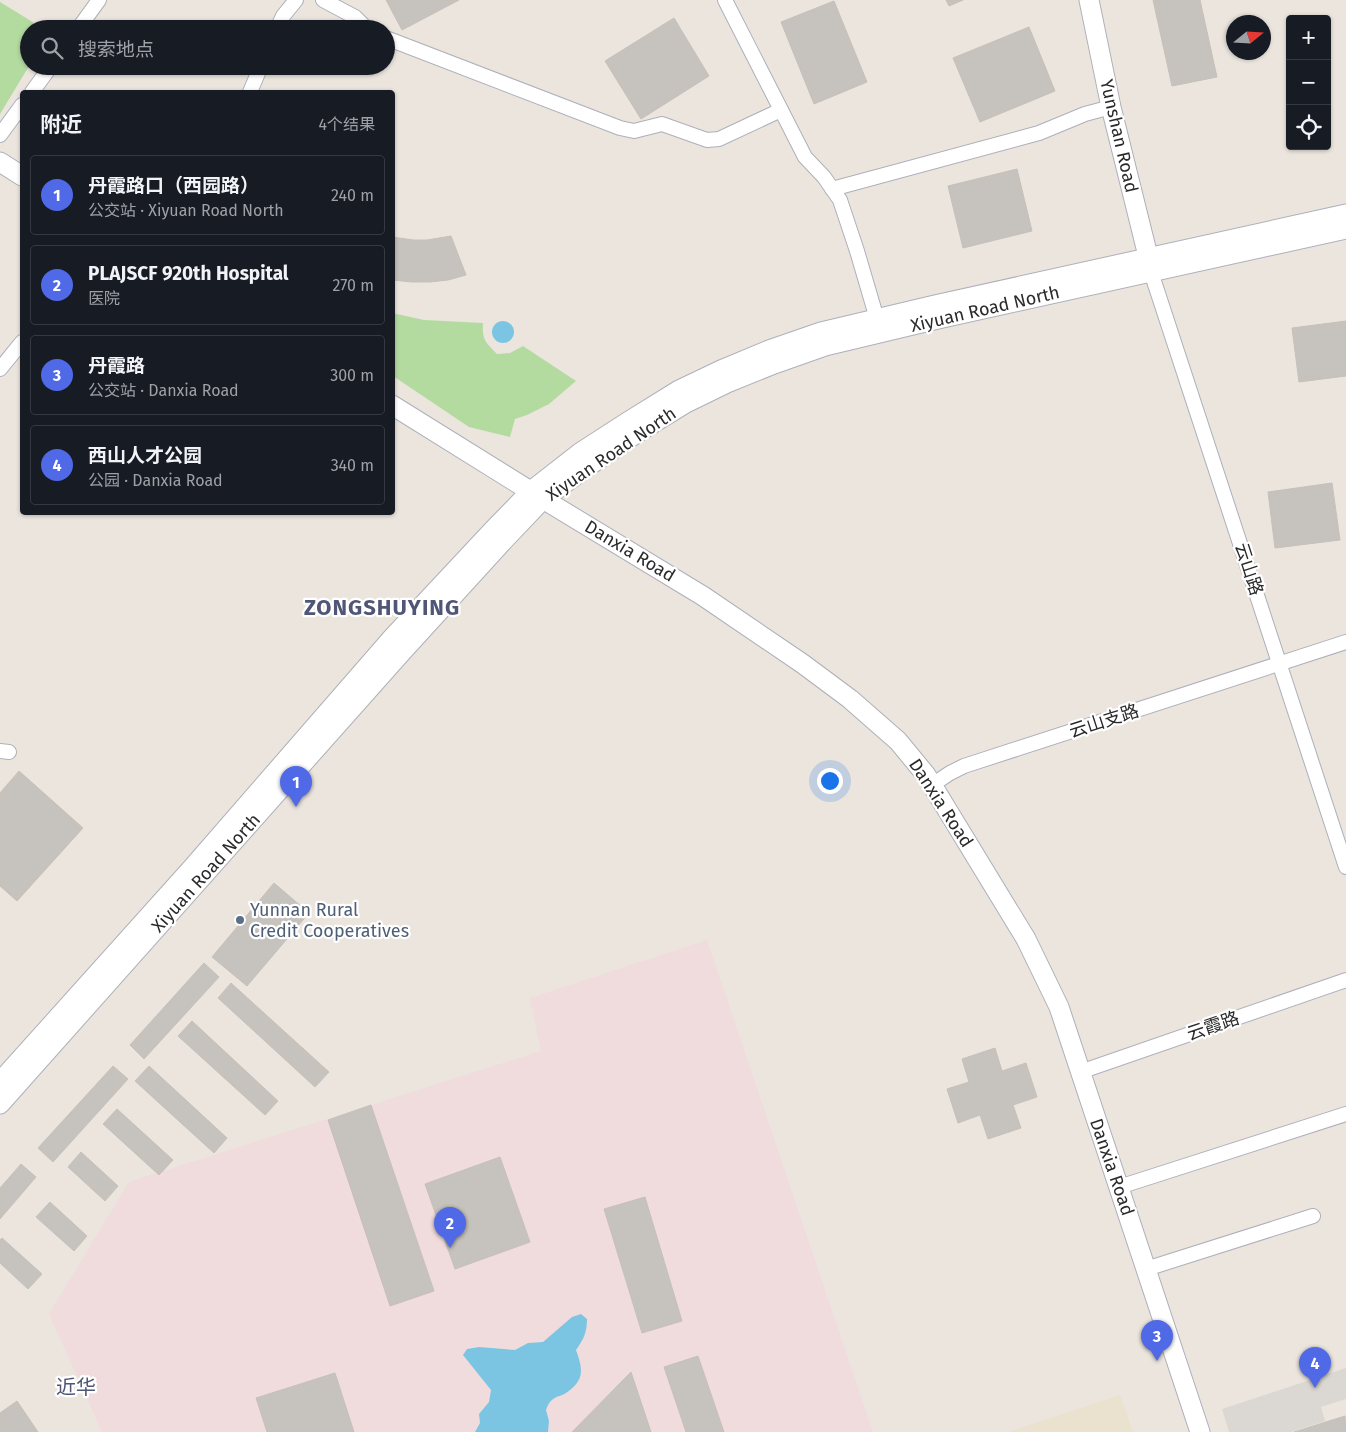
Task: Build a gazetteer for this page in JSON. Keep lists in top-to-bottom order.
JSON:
{
  "streets": {
    "main road": ["Yunshan Road", "Xiyuan Road North", "Danxia Road"],
    "street": ["云山路", "云山支路", "云霞路"]
  },
  "crossings": [
    ["Yunshan Road", "Xiyuan Road North"],
    ["Yunshan Road", "云山路"],
    ["Xiyuan Road North", "Danxia Road"],
    ["Xiyuan Road North", "云山路"],
    ["Danxia Road", "云山支路"],
    ["Danxia Road", "云霞路"],
    ["云山路", "云山支路"]
  ],
  "districts": ["ZONGSHUYING", "近华"],
  "places": ["Yunnan Rural Credit Cooperatives"],
  "north": "right",
  "page": {
    "map_buttons": ["+", "−"],
    "search": "搜索地点",
    "heading": ["附近", "4个结果"],
    "list": [
      {
        "mark": "1",
        "name": "丹霞路口（西园路）",
        "note": "公交站 · Xiyuan Road North",
        "value": "240 m"
      },
      {
        "mark": "2",
        "name": "PLAJSCF 920th Hospital",
        "note": "医院",
        "value": "270 m"
      },
      {
        "mark": "3",
        "name": "丹霞路",
        "note": "公交站 · Danxia Road",
        "value": "300 m"
      },
      {
        "mark": "4",
        "name": "西山人才公园",
        "note": "公园 · Danxia Road",
        "value": "340 m"
      }
    ],
    "pins": [
      "1",
      "2",
      "3",
      "4"
    ]
  }
}
